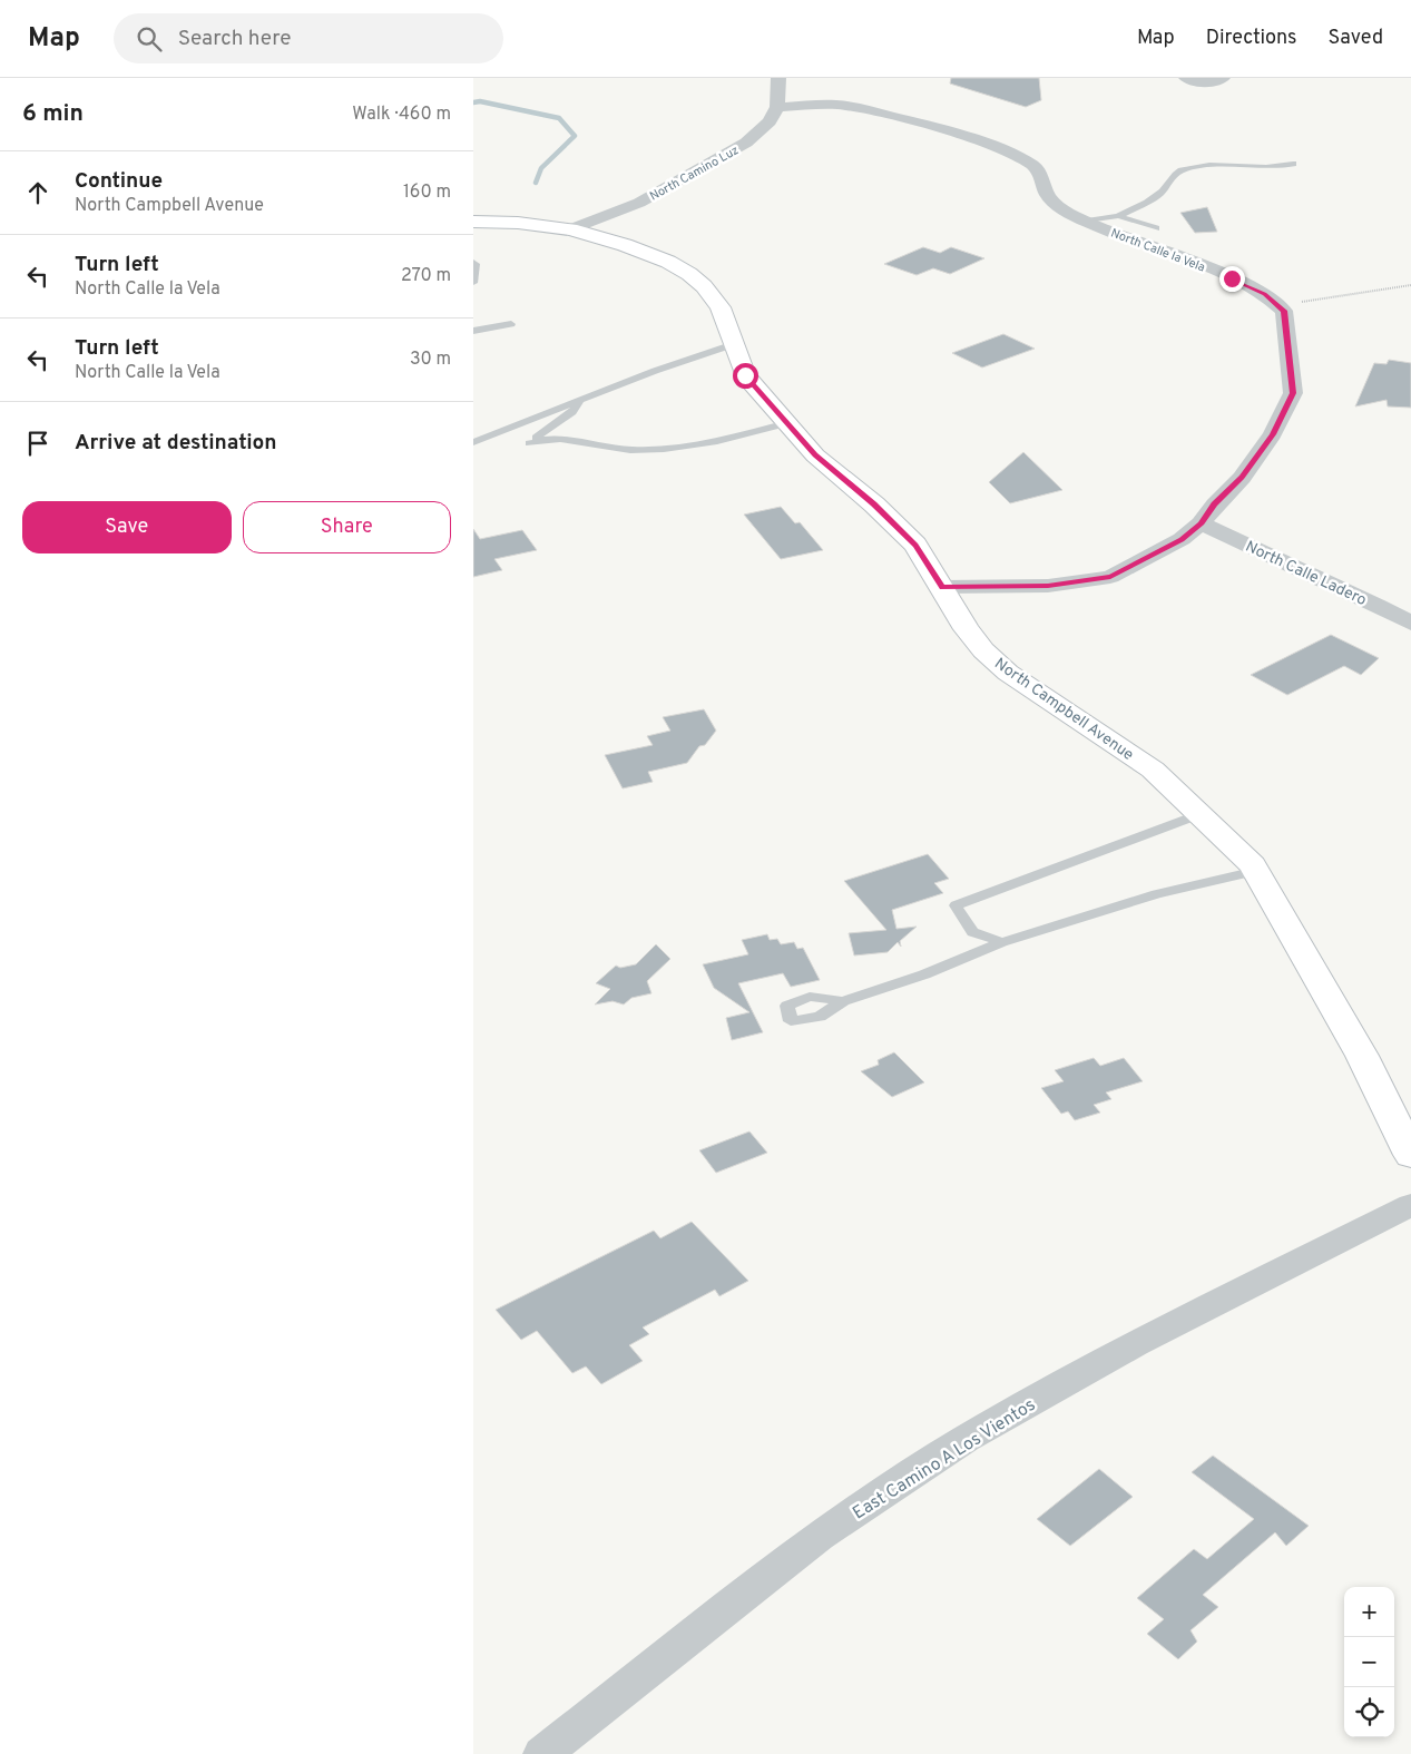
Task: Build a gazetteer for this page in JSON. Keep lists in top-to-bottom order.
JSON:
{
  "streets": {
    "main road": ["North Campbell Avenue"],
    "street": [
      "North Camino Luz",
      "North Calle la Vela",
      "North Calle Ladero",
      "East Camino A Los Vientos"
    ]
  },
  "crossings": [
    ["North Camino Luz", "North Calle la Vela"],
    ["North Camino Luz", "North Campbell Avenue"]
  ],
  "page": {
    "header": "Map",
    "search": "Search here",
    "nav": ["Map", "Directions", "Saved"],
    "heading": ["6 min", "Walk · 460 m"],
    "list": [
      ["Continue", "North Campbell Avenue", "160 m"],
      ["Turn left", "North Calle la Vela", "270 m"],
      ["Turn left", "North Calle la Vela", "30 m"],
      "Arrive at destination"
    ],
    "buttons": ["Save", "Share"],
    "map_buttons": ["+", "−"]
  }
}
